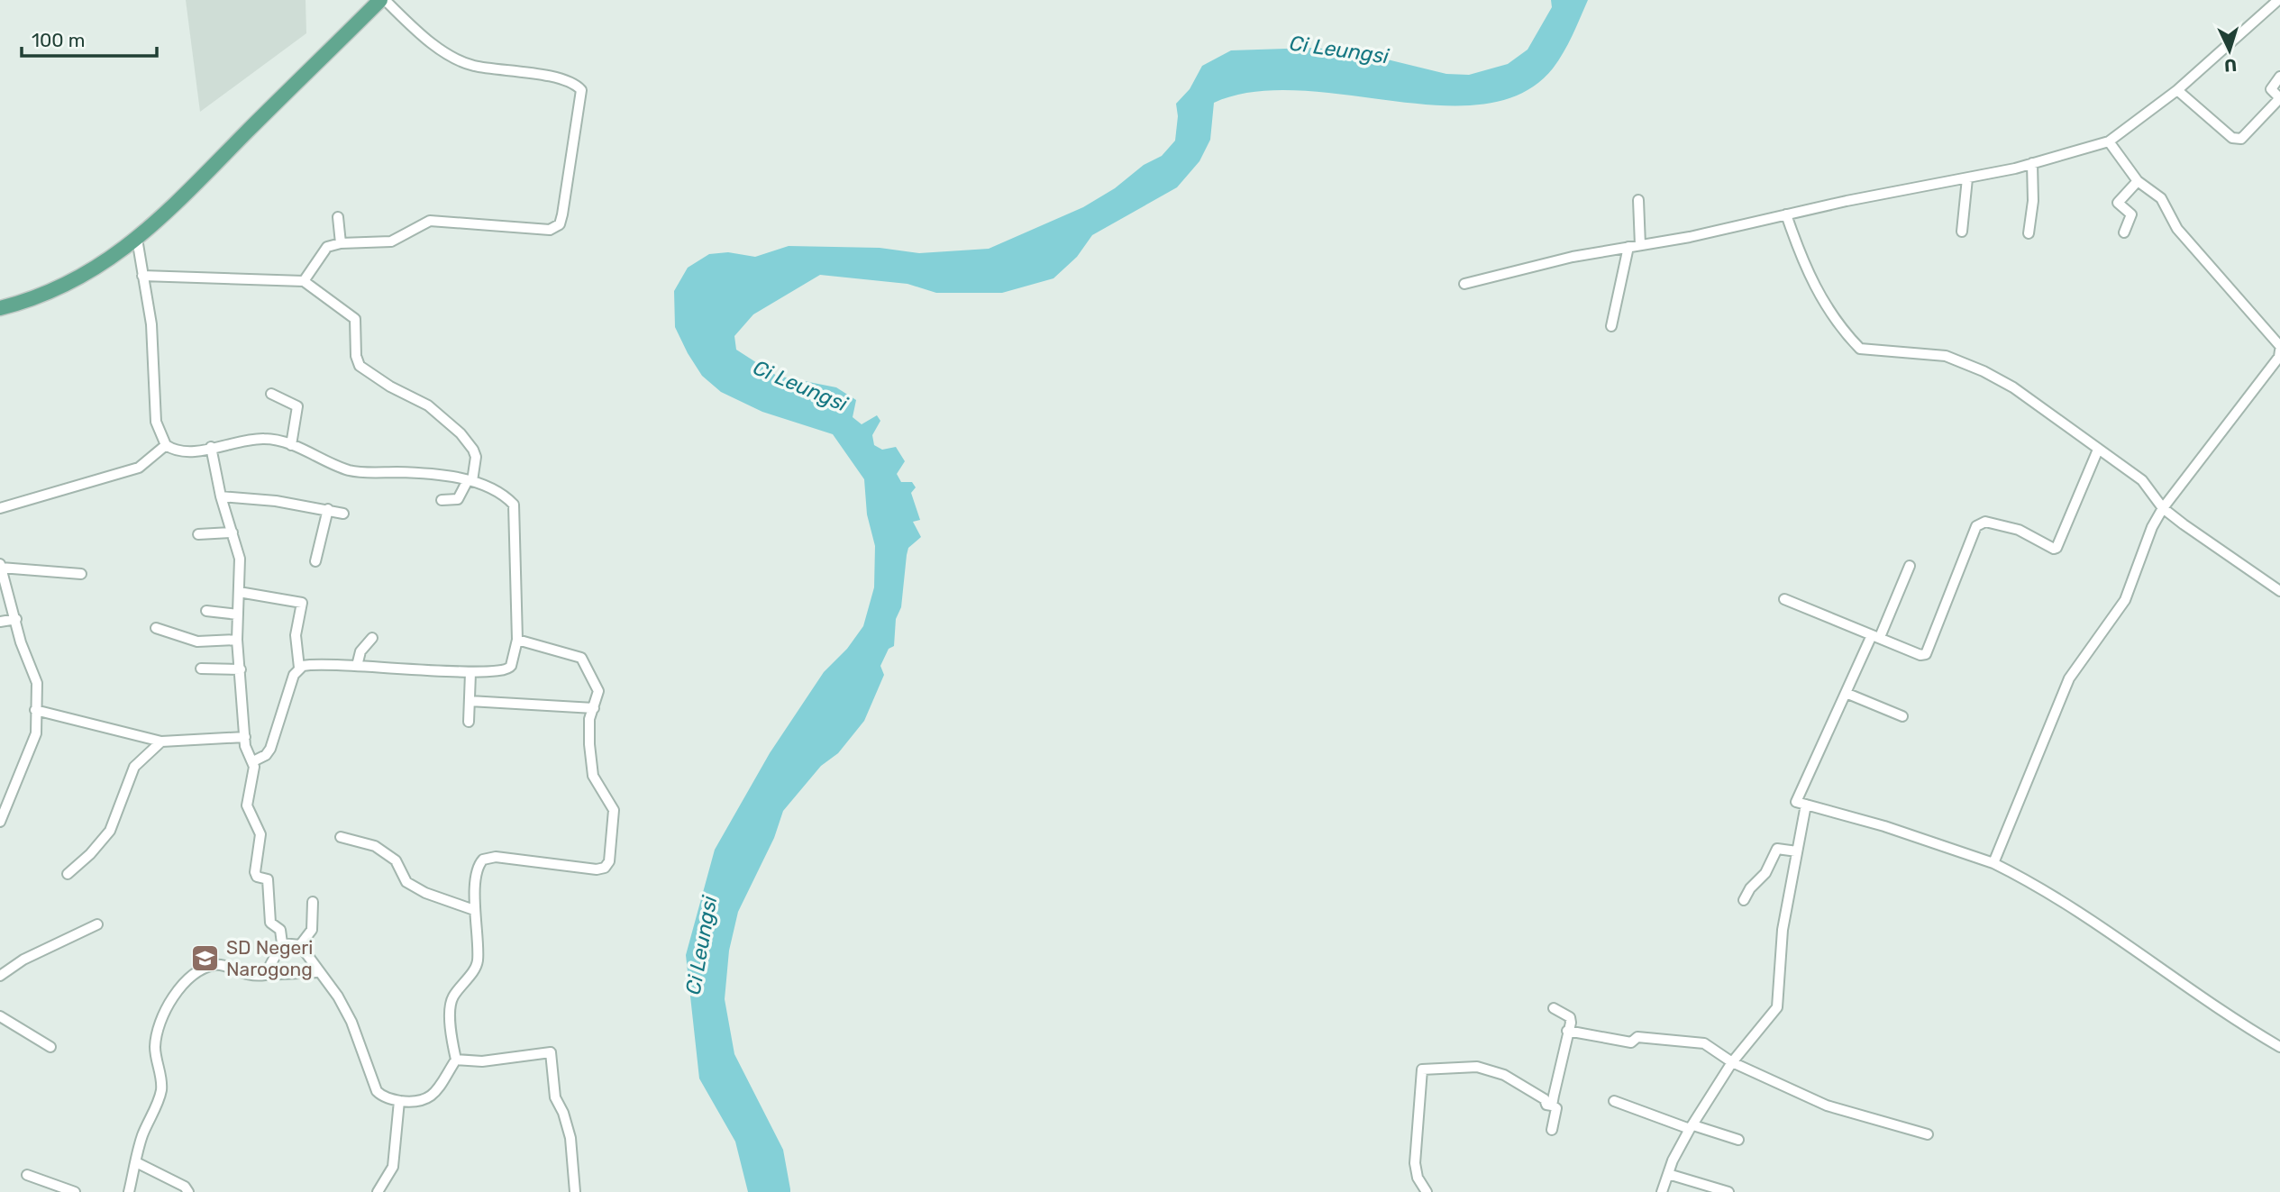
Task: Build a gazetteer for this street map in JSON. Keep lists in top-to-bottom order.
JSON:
{
  "water": ["Ci Leungsi"],
  "places": {
    "school or university": ["SD Negeri Narogong"]
  },
  "scale_bar": "100 m",
  "north": "bottom"
}
